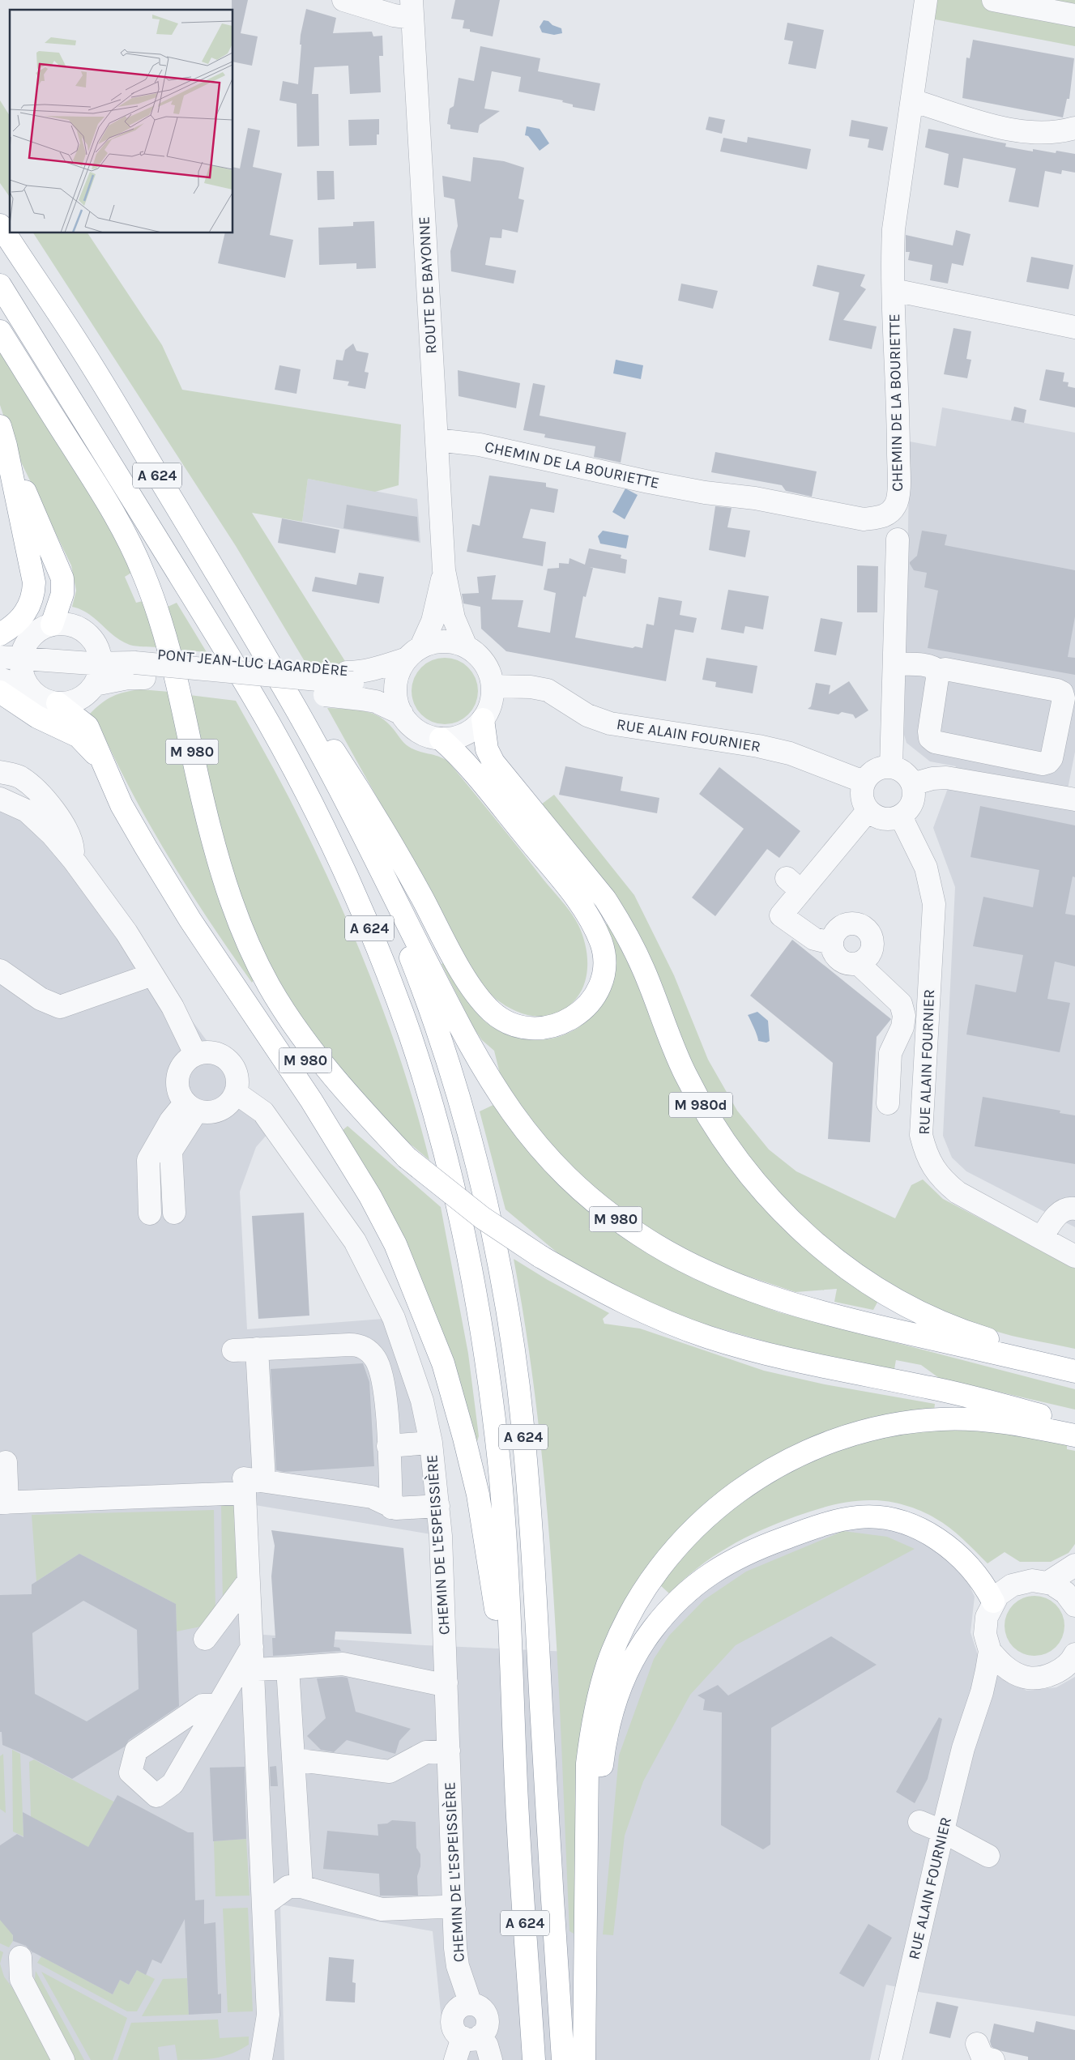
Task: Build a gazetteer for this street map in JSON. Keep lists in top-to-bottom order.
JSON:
{
  "streets": {
    "highway": ["A 624", "M 980", "M 980d"],
    "street": [
      "ROUTE DE BAYONNE",
      "CHEMIN DE LA BOURIETTE",
      "PONT JEAN-LUC LAGARDÈRE",
      "RUE ALAIN FOURNIER",
      "CHEMIN DE L'ESPEISSIÈRE"
    ]
  },
  "crossings": [
    ["ROUTE DE BAYONNE", "CHEMIN DE LA BOURIETTE"],
    ["ROUTE DE BAYONNE", "PONT JEAN-LUC LAGARDÈRE"],
    ["ROUTE DE BAYONNE", "RUE ALAIN FOURNIER"],
    ["ROUTE DE BAYONNE", "M 980d"],
    ["A 624", "M 980"],
    ["PONT JEAN-LUC LAGARDÈRE", "RUE ALAIN FOURNIER"],
    ["PONT JEAN-LUC LAGARDÈRE", "M 980d"],
    ["RUE ALAIN FOURNIER", "M 980d"],
    ["M 980", "M 980d"]
  ]
}
